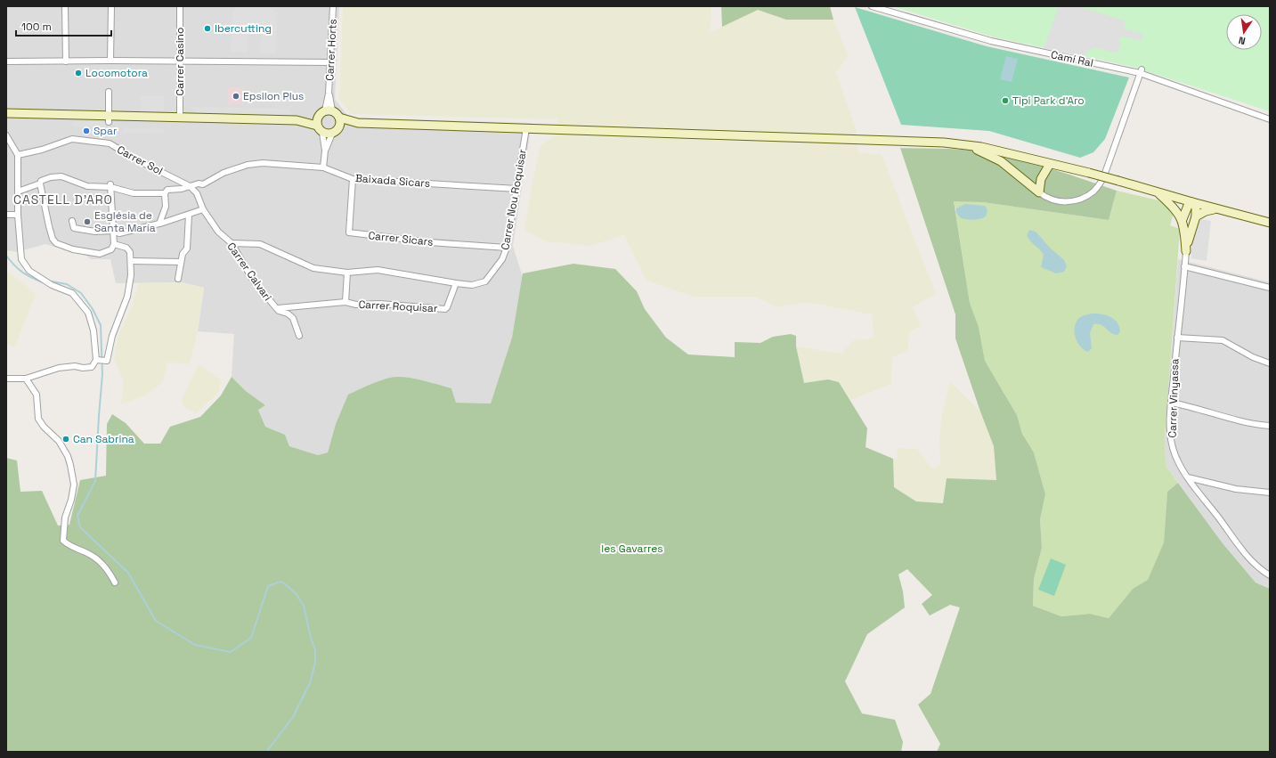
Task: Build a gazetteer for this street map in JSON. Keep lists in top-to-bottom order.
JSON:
{
  "streets": {
    "street": [
      "Carrer Horts",
      "Camí Ral",
      "Carrer Casino",
      "Carrer Sol",
      "Baixada Sicars",
      "Carrer Nou Roquisar",
      "Carrer Sicars",
      "Carrer Calvari",
      "Carrer Roquisar",
      "Carrer Vinyassa"
    ]
  },
  "crossings": [
    ["Carrer Sol", "Baixada Sicars"],
    ["Carrer Sol", "Carrer Calvari"],
    ["Baixada Sicars", "Carrer Nou Roquisar"],
    ["Baixada Sicars", "Carrer Sicars"],
    ["Carrer Nou Roquisar", "Carrer Sicars"],
    ["Carrer Nou Roquisar", "Carrer Calvari"],
    ["Carrer Nou Roquisar", "Carrer Roquisar"],
    ["Carrer Calvari", "Carrer Roquisar"]
  ],
  "districts": ["CASTELL D'ARO"],
  "parks": ["les Gavarres"],
  "places": [
    "Ibercutting",
    "Locomotora",
    "Epsilon Plus",
    "Tipi Park d'Aro",
    "Spar",
    "Església de Santa María",
    "Can Sabrina"
  ],
  "scale_bar": "100 m",
  "north": "bottom"
}
